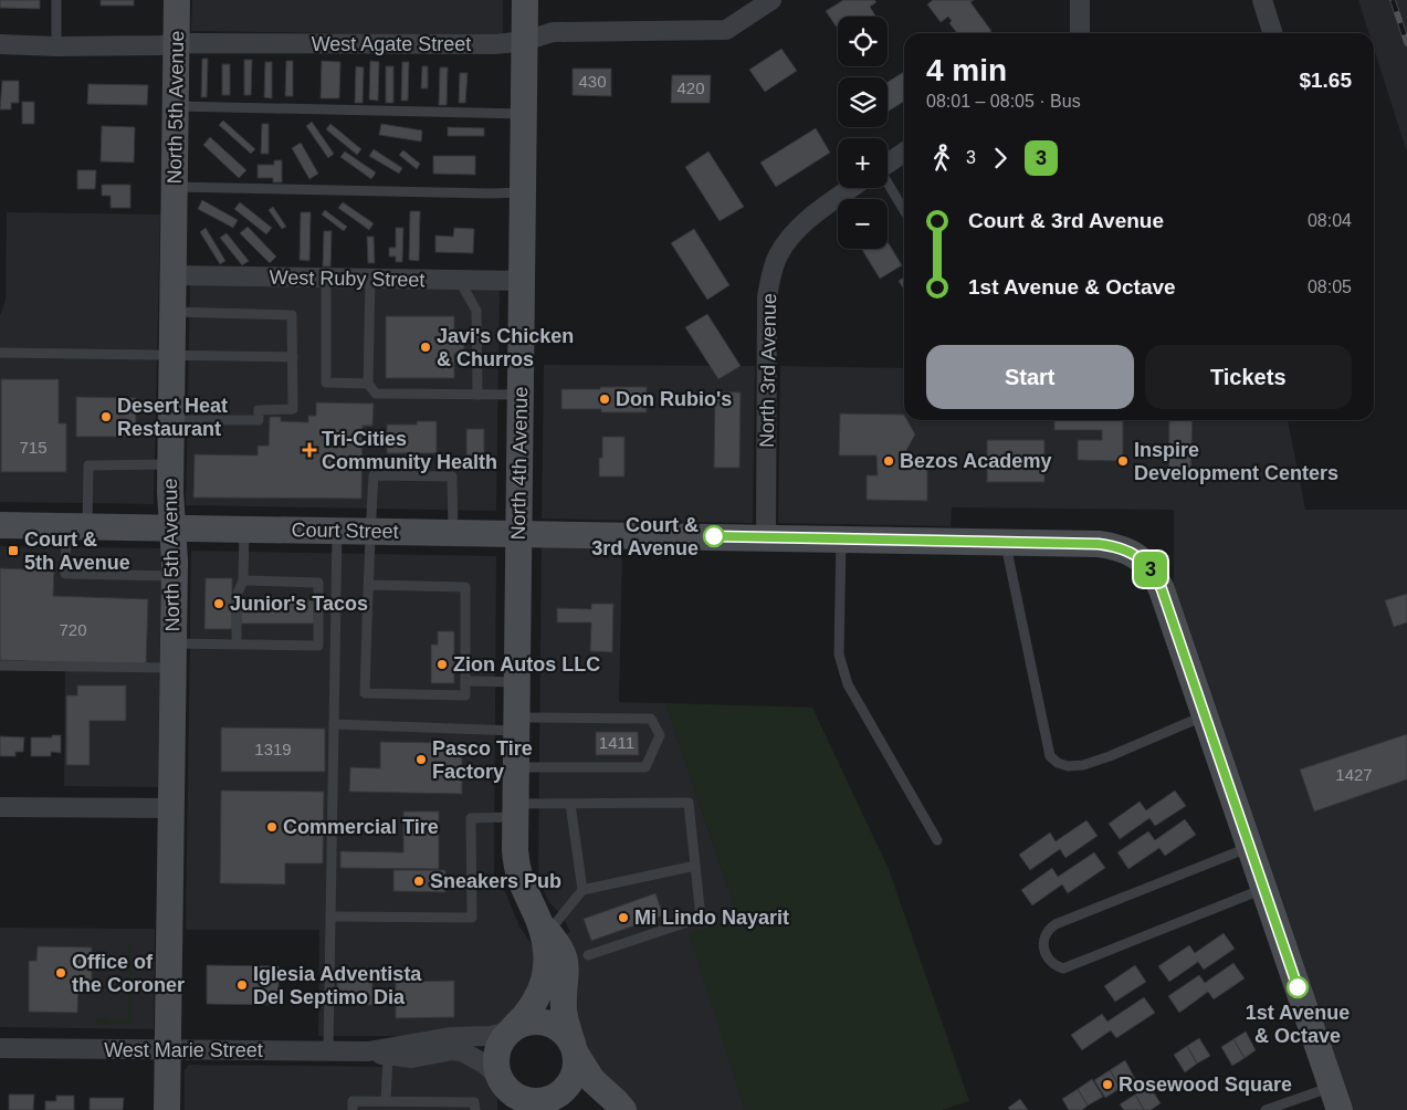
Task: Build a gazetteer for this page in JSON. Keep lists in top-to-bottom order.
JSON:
{
  "streets": {
    "street": [
      "West Agate Street",
      "North 5th Avenue",
      "West Ruby Street",
      "North 3rd Avenue",
      "North 4th Avenue",
      "Court Street",
      "West Marie Street"
    ]
  },
  "crossings": [
    ["West Agate Street", "North 5th Avenue"],
    ["West Agate Street", "North 4th Avenue"],
    ["North 5th Avenue", "West Ruby Street"],
    ["North 5th Avenue", "Court Street"],
    ["North 5th Avenue", "West Marie Street"],
    ["West Ruby Street", "North 4th Avenue"],
    ["North 3rd Avenue", "Court Street"],
    ["North 4th Avenue", "Court Street"],
    ["North 4th Avenue", "West Marie Street"]
  ],
  "places": {
    "other": [
      "Javi's Chicken & Churros",
      "Don Rubio's",
      "Desert Heat Restaurant",
      "Bezos Academy",
      "Inspire Development Centers",
      "Court & 3rd Avenue",
      "Junior's Tacos",
      "Zion Autos LLC",
      "Pasco Tire Factory",
      "Commercial Tire",
      "Sneakers Pub",
      "Mi Lindo Nayarit",
      "Office of the Coroner",
      "Iglesia Adventista Del Septimo Dia",
      "1st Avenue & Octave",
      "Rosewood Square"
    ],
    "health": ["Tri-Cities Community Health"],
    "transit": ["Court & 5th Avenue"]
  },
  "lines": ["bus line 3"],
  "house_numbers": [
    "430",
    "420",
    "715",
    "720",
    "1411",
    "1319",
    "1427"
  ],
  "page": {
    "on_map": "3",
    "map_buttons": ["+", "−"],
    "heading": ["4 min", "08:01 – 08:05 · Bus", "$1.65"],
    "legs": ["3", "3"],
    "list": [
      {
        "name": "Court & 3rd Avenue",
        "value": "08:04"
      },
      {
        "name": "1st Avenue & Octave",
        "value": "08:05"
      }
    ],
    "buttons": ["Start", "Tickets"]
  }
}
